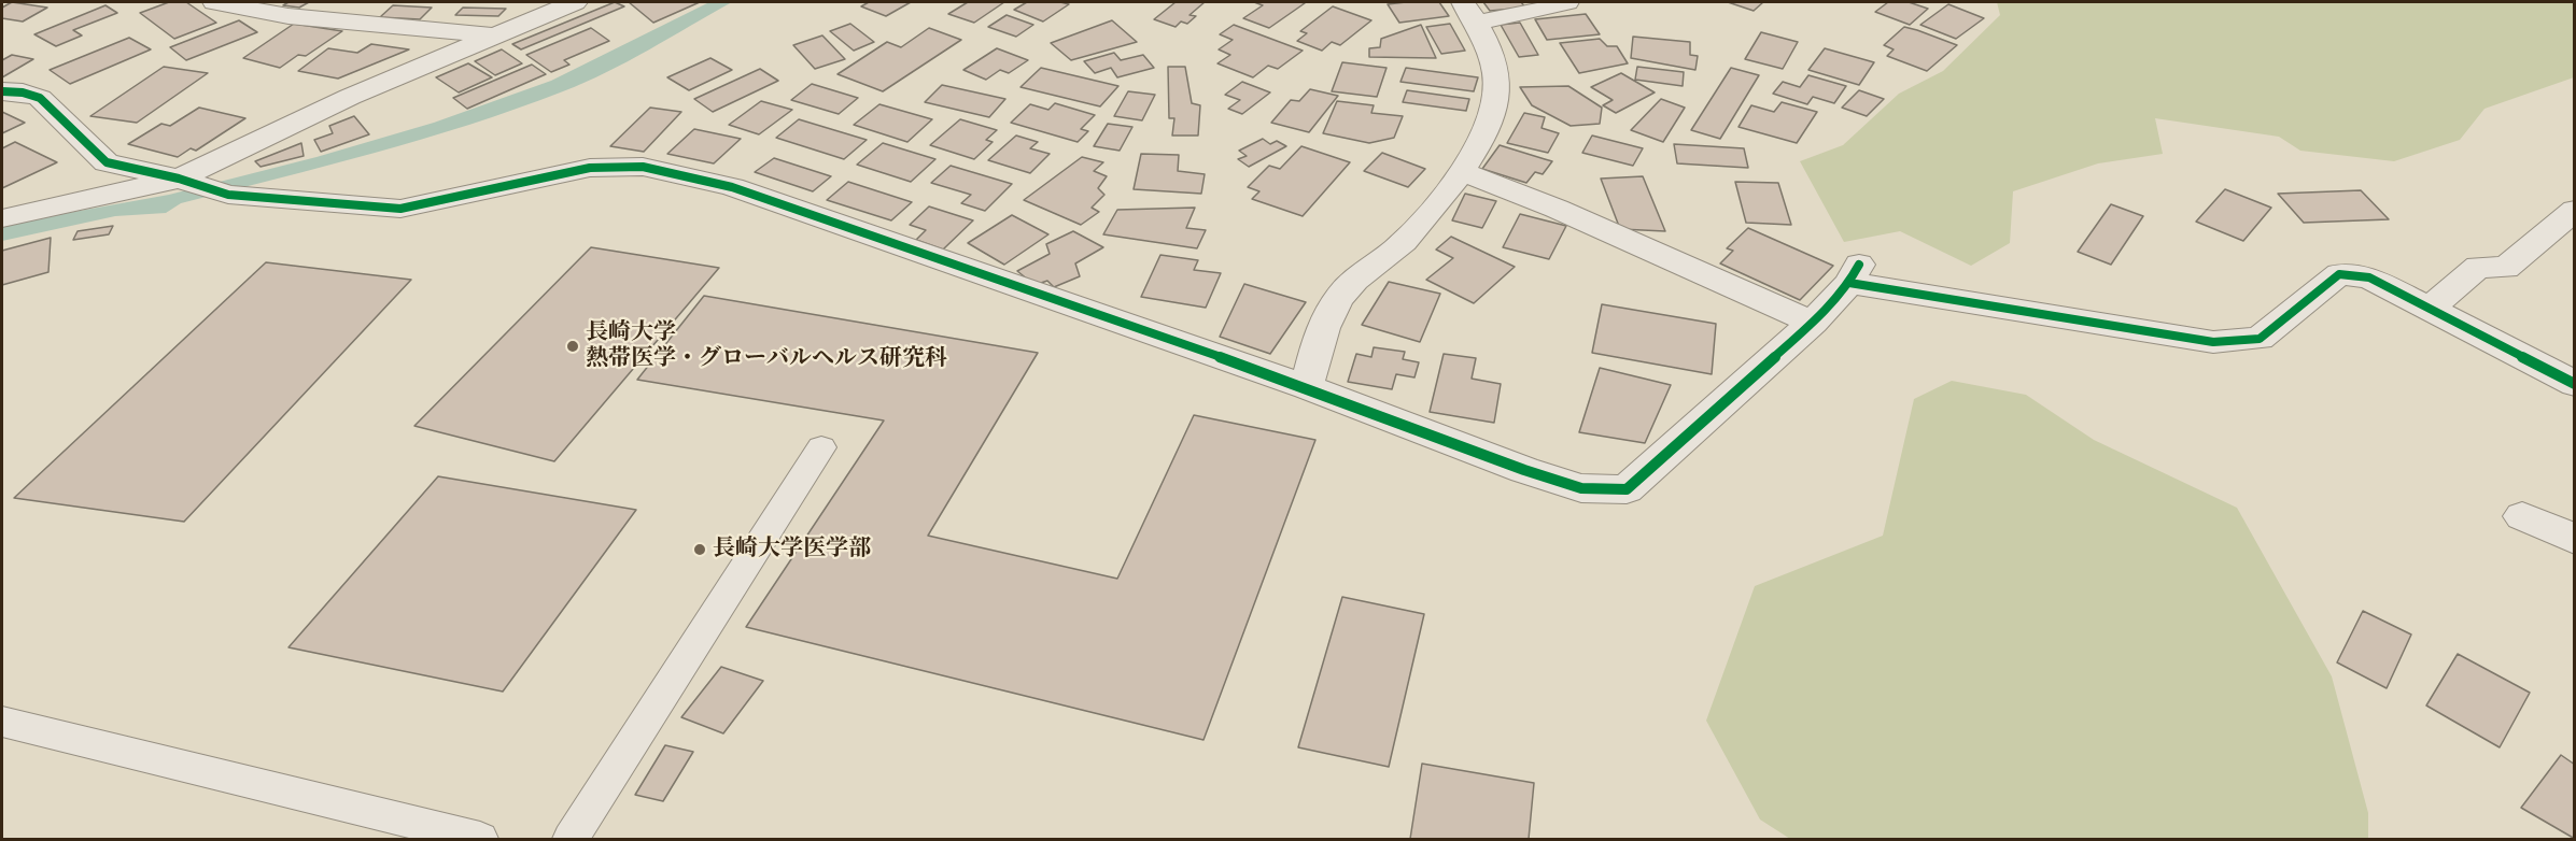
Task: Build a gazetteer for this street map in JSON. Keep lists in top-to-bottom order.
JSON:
{
  "places": ["長崎大学 熱帯医学・グローバルヘルス研究科", "長崎大学医学部"]
}
